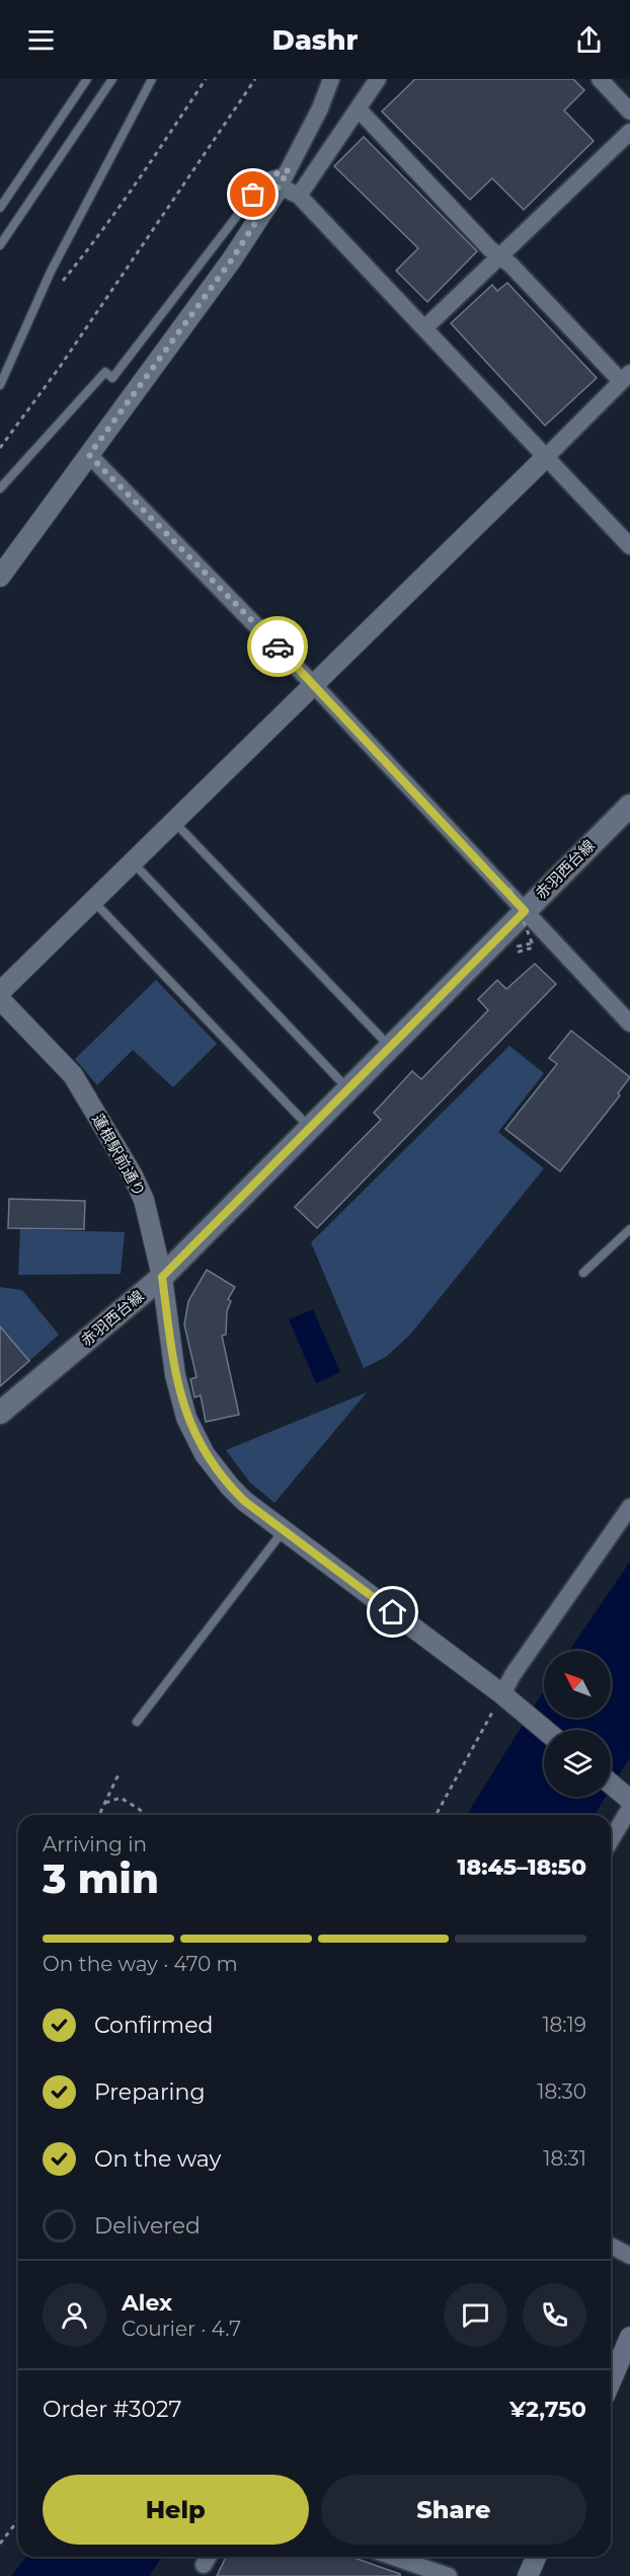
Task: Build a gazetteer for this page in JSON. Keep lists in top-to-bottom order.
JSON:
{
  "streets": {
    "main road": ["赤羽西台線"],
    "street": ["蓮根駅前通り"]
  },
  "crossings": [
    ["赤羽西台線", "蓮根駅前通り"]
  ],
  "north": "top left",
  "page": {
    "header": "Dashr",
    "heading": ["3 min", "Arriving in", "18:45–18:50"],
    "panel": [
      "Alex",
      "Courier · 4.7",
      "Order #3027",
      "¥2,750"
    ],
    "bar": "On the way · 470 m",
    "list": [
      ["Confirmed", "18:19"],
      ["Preparing", "18:30"],
      ["On the way", "18:31"],
      "Delivered"
    ],
    "buttons": ["Help", "Share"]
  }
}
